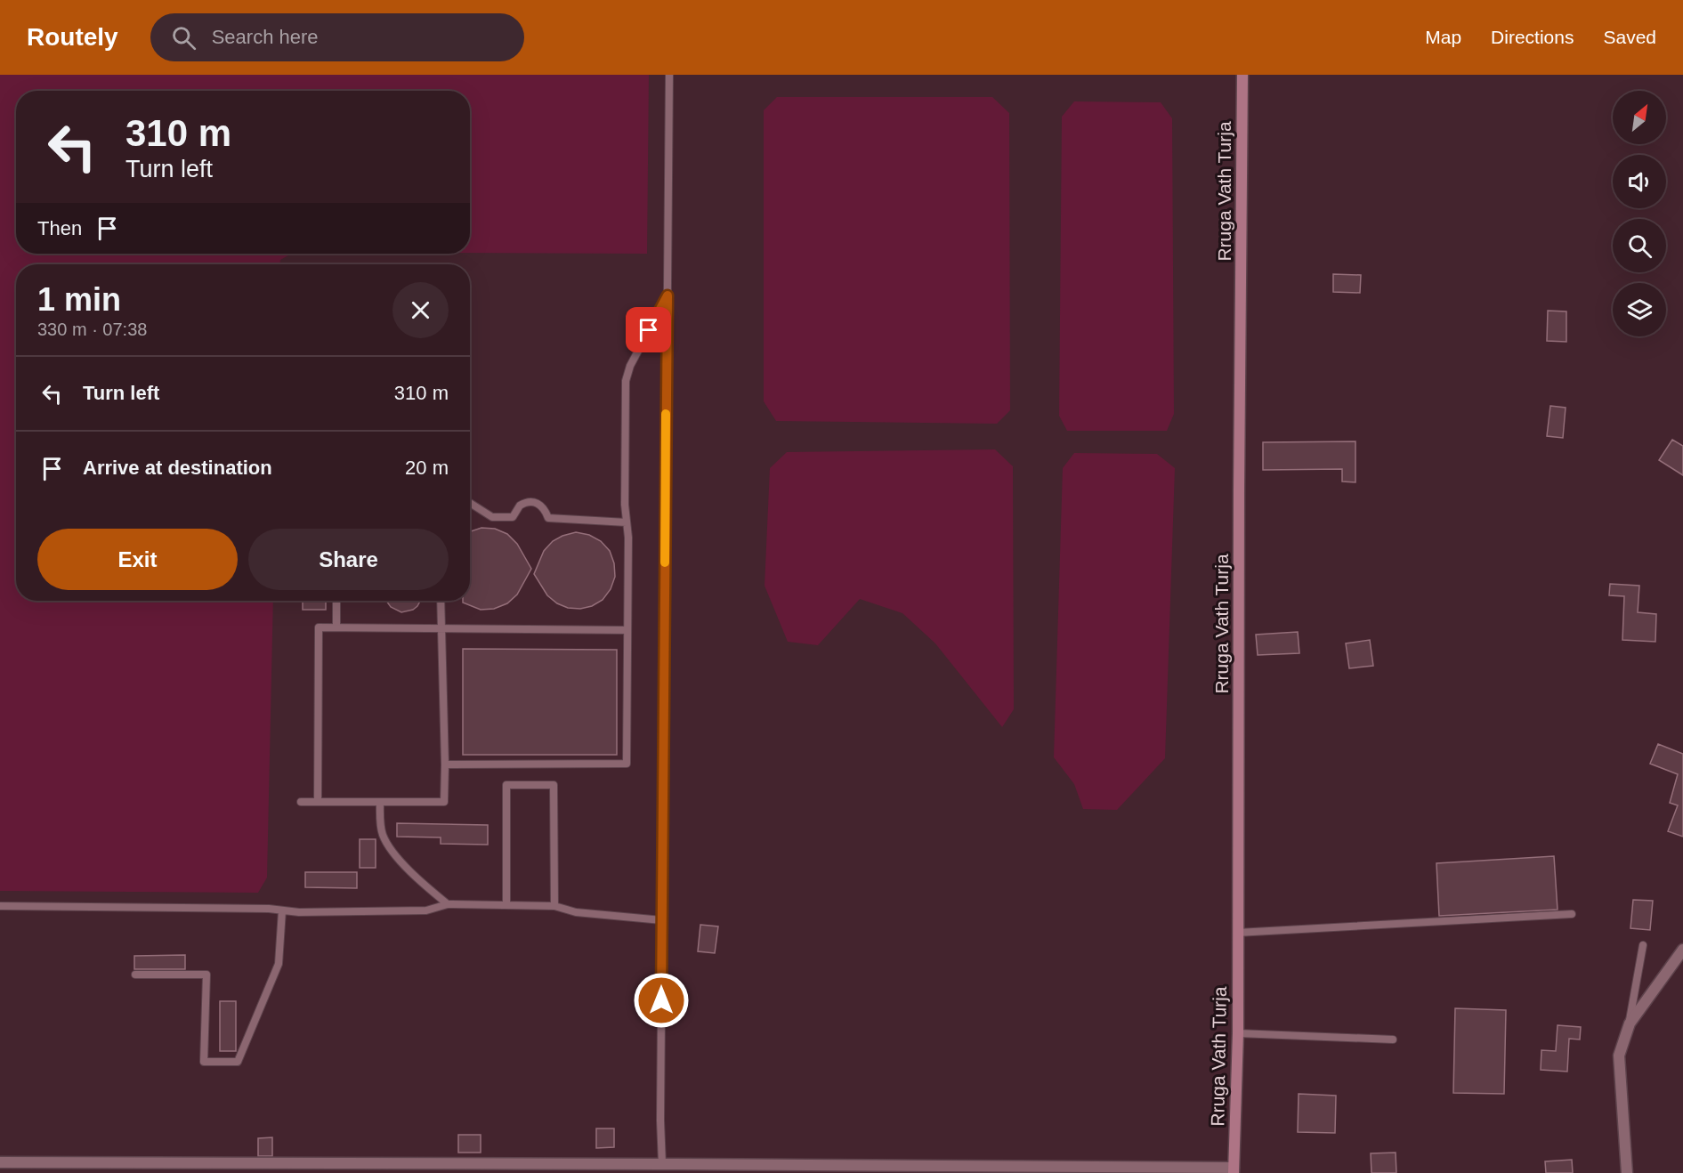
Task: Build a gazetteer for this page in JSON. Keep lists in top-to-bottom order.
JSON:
{
  "streets": {
    "street": ["Rruga Vath Turja"]
  },
  "north": "top right",
  "page": {
    "header": "Routely",
    "search": "Search here",
    "nav": ["Map", "Directions", "Saved"],
    "turn": ["310 m", "Turn left"],
    "then": "Then",
    "heading": ["1 min", "330 m · 07:38"],
    "list": [
      {
        "name": "Turn left",
        "value": "310 m"
      },
      {
        "name": "Arrive at destination",
        "value": "20 m"
      }
    ],
    "buttons": ["Exit", "Share"]
  }
}
